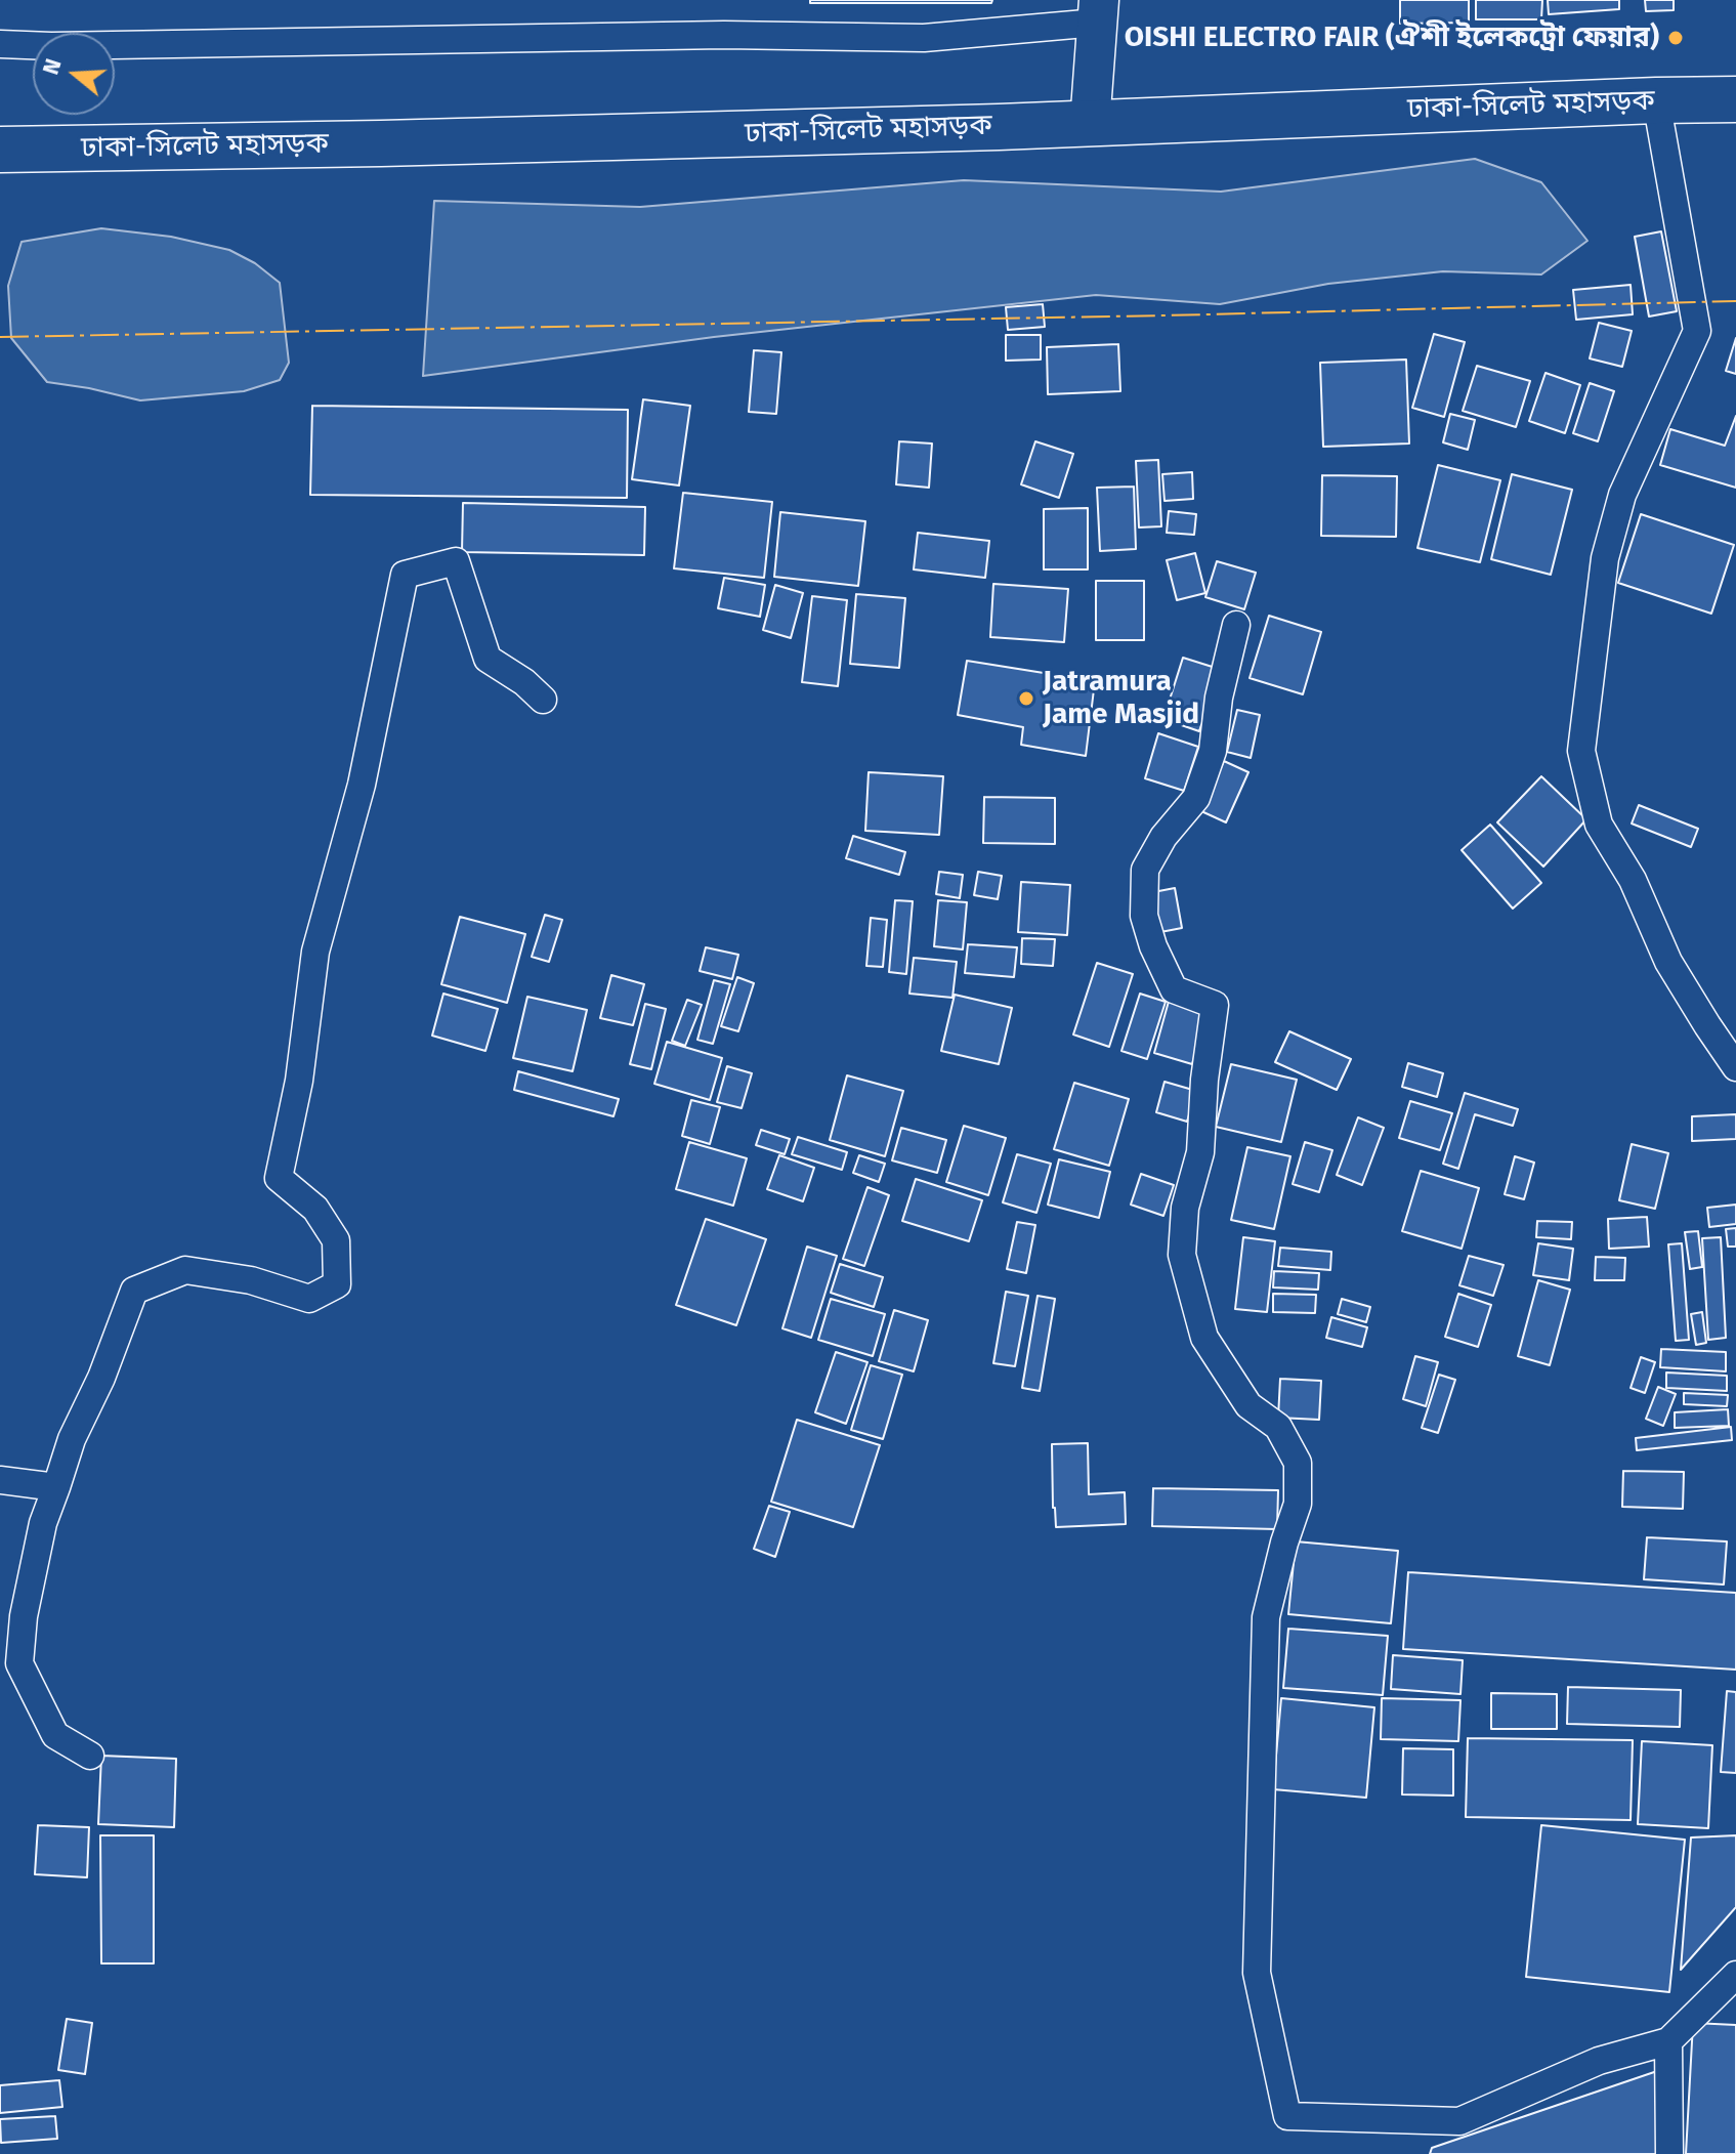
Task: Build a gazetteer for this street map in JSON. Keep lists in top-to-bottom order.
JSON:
{
  "streets": {
    "highway": ["ঢাকা-সিলেট মহাসড়ক"]
  },
  "places": ["OISHI ELECTRO FAIR (ঐশী ইলেকট্রো ফেয়ার)", "Jatramura Jame Masjid"],
  "north": "left"
}
